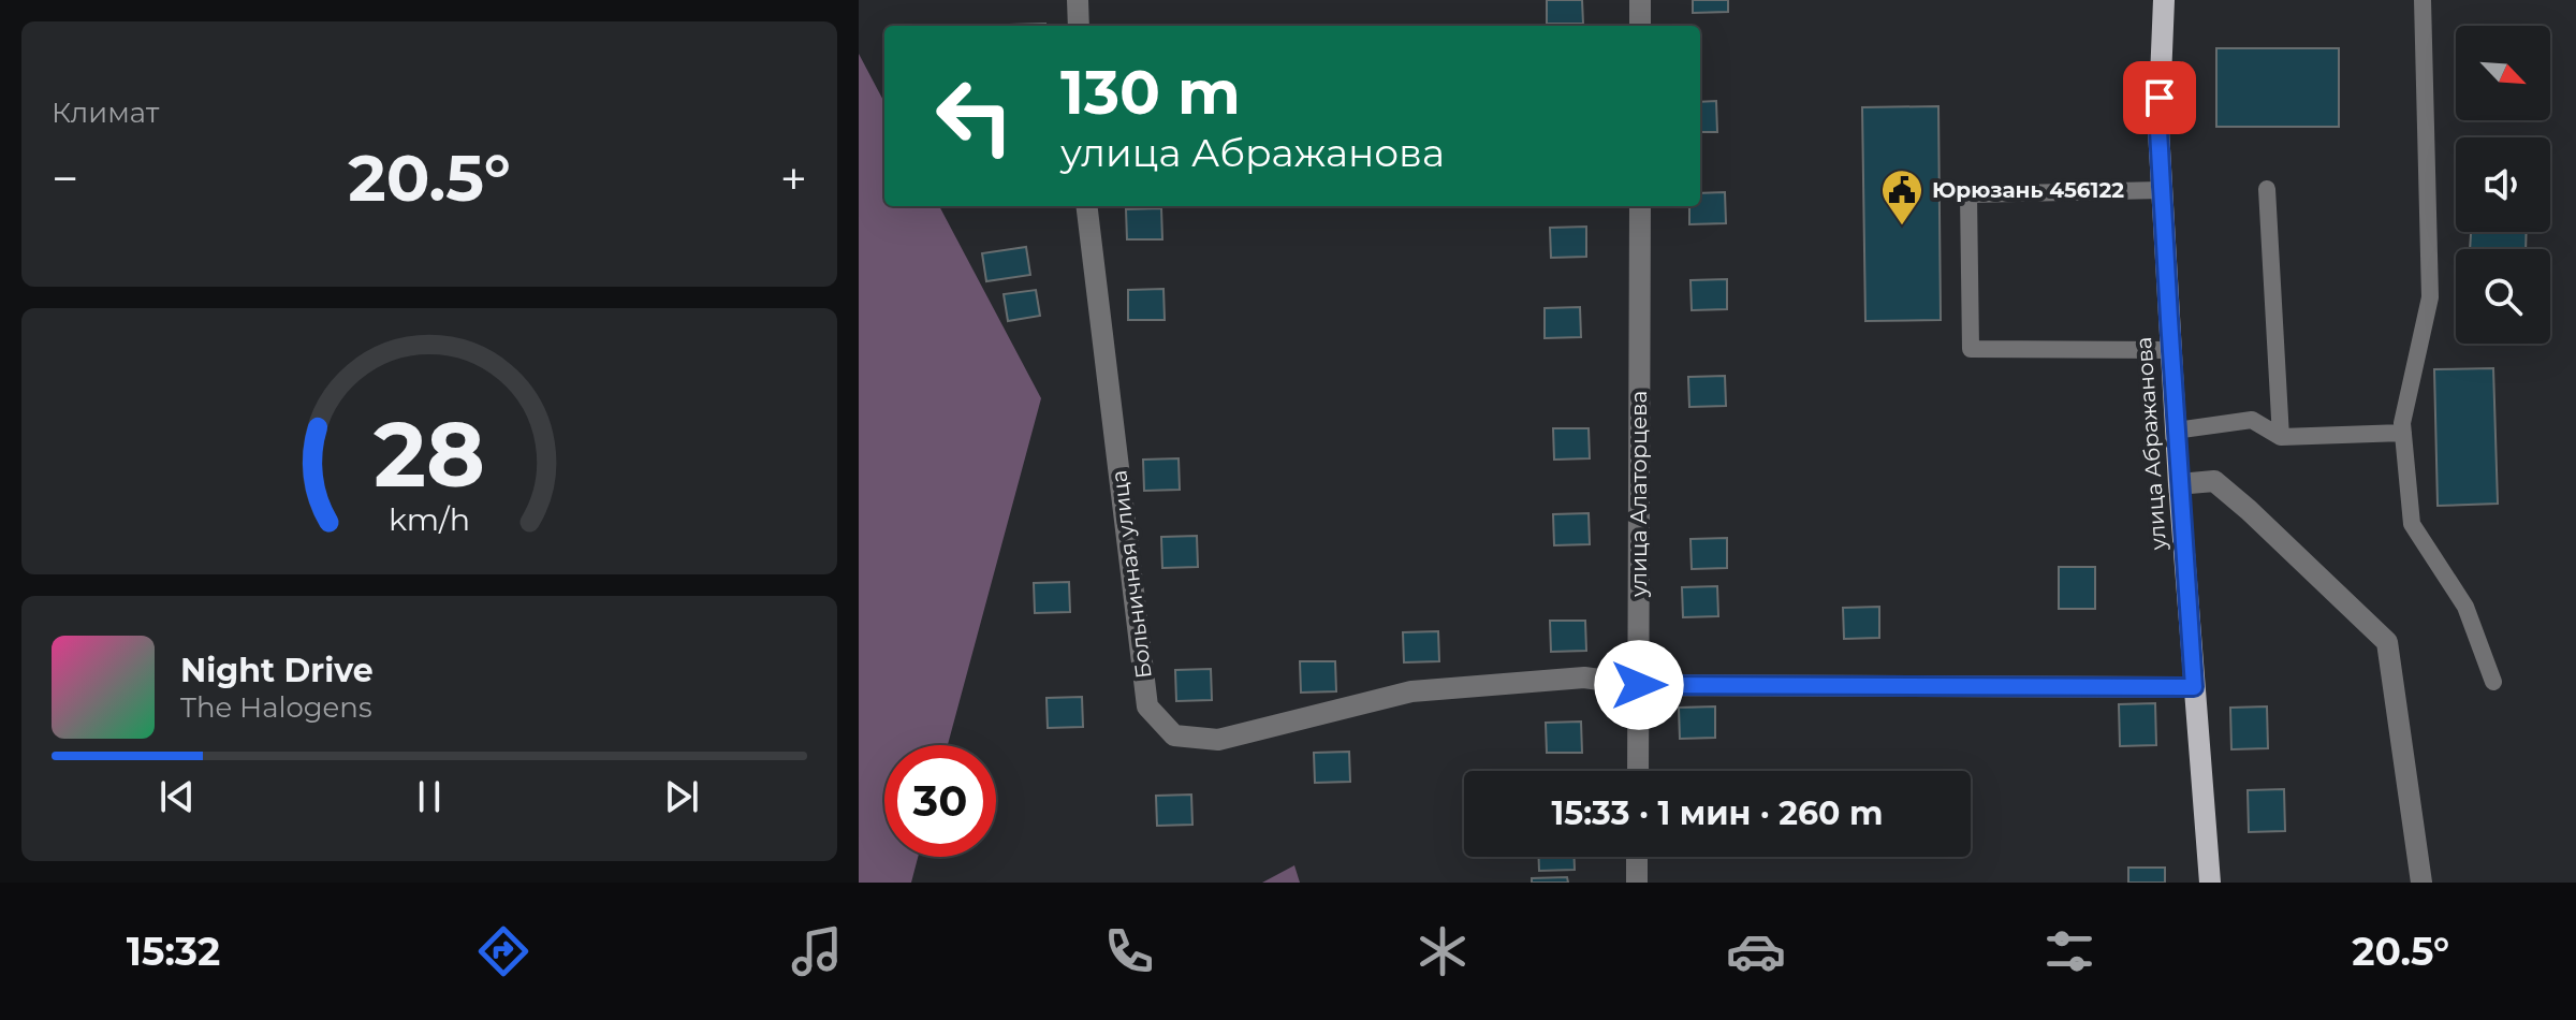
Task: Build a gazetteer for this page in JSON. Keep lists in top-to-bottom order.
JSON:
{
  "streets": {
    "main road": ["улица Абражанова"],
    "street": ["улица Алаторцева", "Больничная улица"]
  },
  "crossings": [
    ["улица Абражанова", "Больничная улица"],
    ["улица Алаторцева", "Больничная улица"]
  ],
  "places": {
    "public building": ["Юрюзань 456122"]
  },
  "north": "bottom right",
  "page": {
    "tile": "Климат",
    "turn": ["130 m", "улица Абражанова"],
    "heat": ["−", "20.5°", "+"],
    "song": ["Night Drive", "The Halogens"],
    "limit": "30",
    "trip": "15:33 · 1 мин · 260 m",
    "tabs": ["15:32", "20.5°"],
    "gauge": ["28", "km/h"]
  }
}
